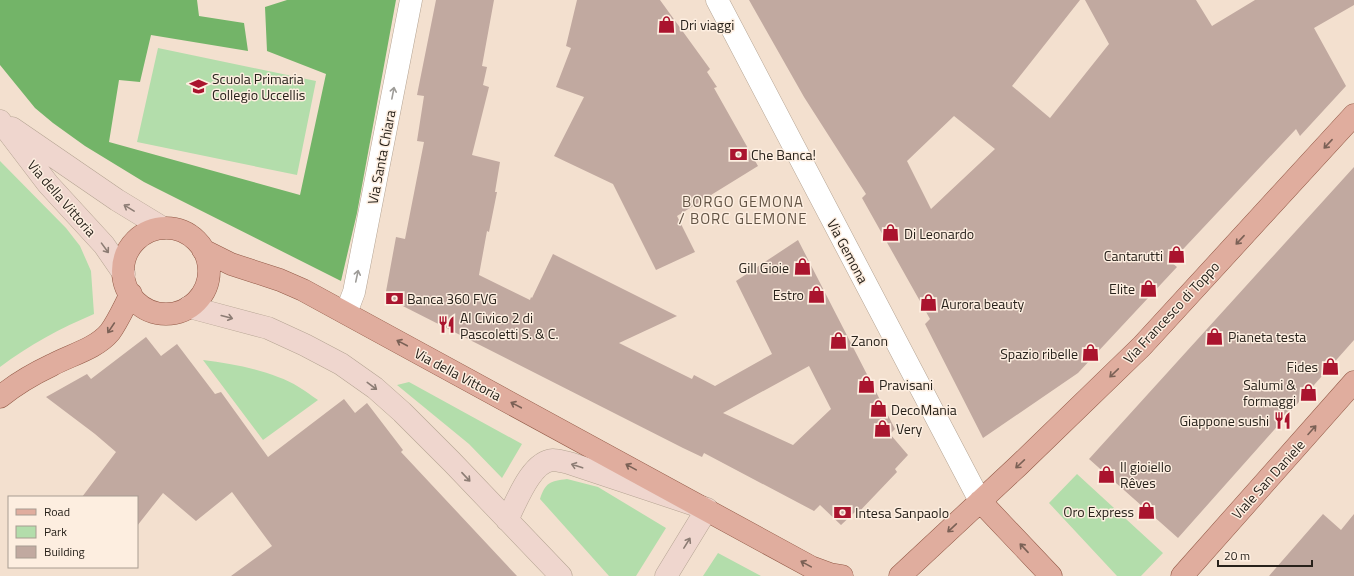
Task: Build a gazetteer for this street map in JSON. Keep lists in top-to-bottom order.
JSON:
{
  "streets": {
    "main road": ["Via della Vittoria", "Via Francesco di Toppo", "Viale San Daniele"],
    "street": ["Via Santa Chiara", "Via Gemona"]
  },
  "crossings": [
    ["Via Santa Chiara", "Via della Vittoria"],
    ["Via Gemona", "Via Francesco di Toppo"]
  ],
  "one_way": ["Via Santa Chiara", "Via Francesco di Toppo", "Viale San Daniele"],
  "districts": ["BORGO GEMONA / BORC GLEMONE"],
  "places": {
    "shop": [
      "Dri viaggi",
      "Di Leonardo",
      "Cantarutti",
      "Gill Gioie",
      "Elite",
      "Estro",
      "Aurora beauty",
      "Pianeta testa",
      "Zanon",
      "Spazio ribelle",
      "Fides",
      "Pravisani",
      "Salumi & formaggi",
      "DecoMania",
      "Very",
      "Il gioiello Rêves",
      "Oro Express"
    ],
    "school or university": ["Scuola Primaria Collegio Uccellis"],
    "bank": ["Che Banca!", "Banca 360 FVG", "Intesa Sanpaolo"],
    "restaurant": ["Al Civico 2 di Pascoletti S. & C.", "Giappone sushi"]
  },
  "legend": ["Road", "Park", "Building"],
  "scale_bar": "20 m"
}
